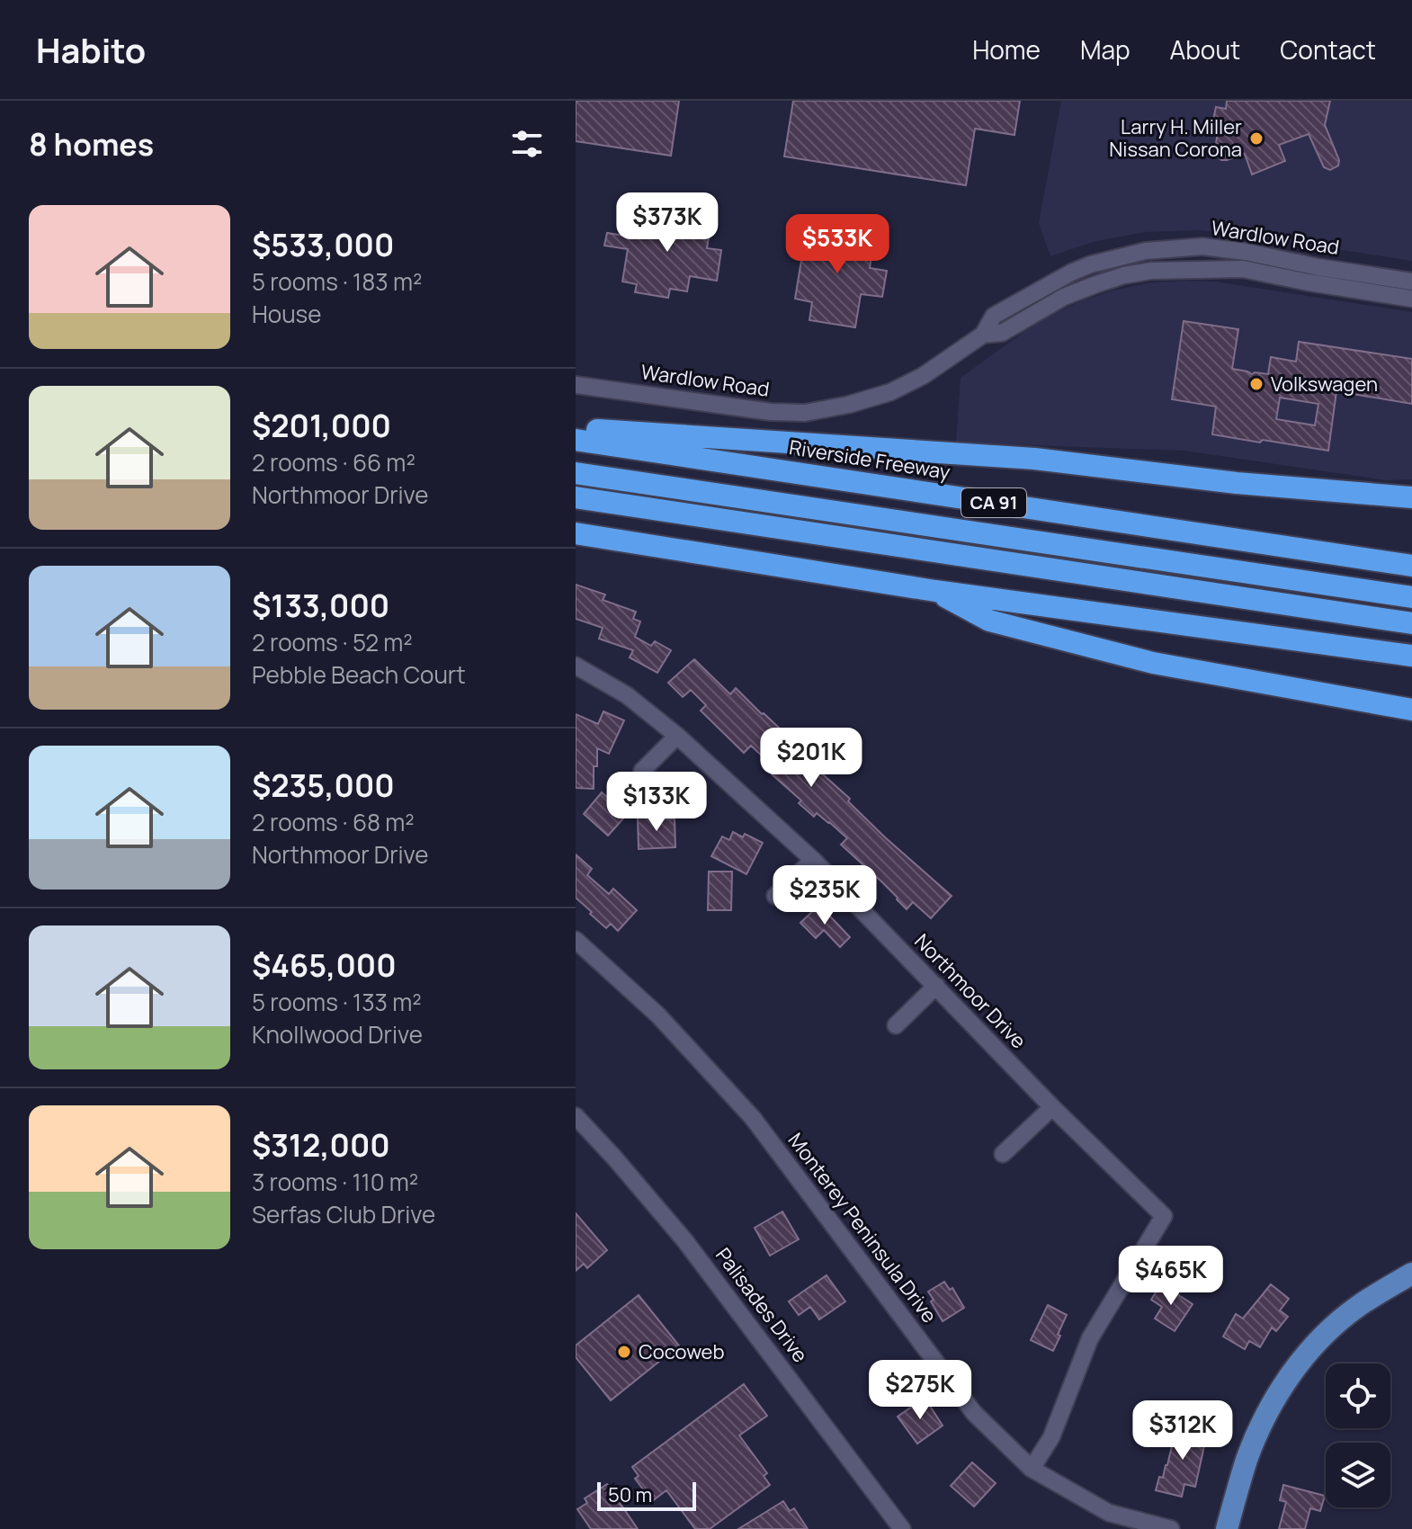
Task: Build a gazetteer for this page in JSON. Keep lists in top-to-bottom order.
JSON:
{
  "streets": {
    "highway": ["Riverside Freeway", "CA 91"],
    "street": [
      "Wardlow Road",
      "Northmoor Drive",
      "Monterey Peninsula Drive",
      "Palisades Drive"
    ]
  },
  "crossings": [
    ["Northmoor Drive", "Monterey Peninsula Drive"]
  ],
  "places": ["Larry H. Miller Nissan Corona", "Volkswagen", "Cocoweb"],
  "scale_bar": "50 m",
  "page": {
    "header": "Habito",
    "nav": [
      "Home",
      "Map",
      "About",
      "Contact"
    ],
    "heading": "8 homes",
    "list": [
      {
        "name": "$533,000",
        "note": "5 rooms · 183 m² · House"
      },
      {
        "name": "$201,000",
        "note": "2 rooms · 66 m² · Northmoor Drive"
      },
      {
        "name": "$133,000",
        "note": "2 rooms · 52 m² · Pebble Beach Court"
      },
      {
        "name": "$235,000",
        "note": "2 rooms · 68 m² · Northmoor Drive"
      },
      {
        "name": "$465,000",
        "note": "5 rooms · 133 m² · Knollwood Drive"
      },
      {
        "name": "$312,000",
        "note": "3 rooms · 110 m² · Serfas Club Drive"
      }
    ],
    "price": [
      "$373K",
      "$533K",
      "$201K",
      "$133K",
      "$235K",
      "$465K",
      "$275K",
      "$312K"
    ],
    "scale": "50 m"
  }
}
